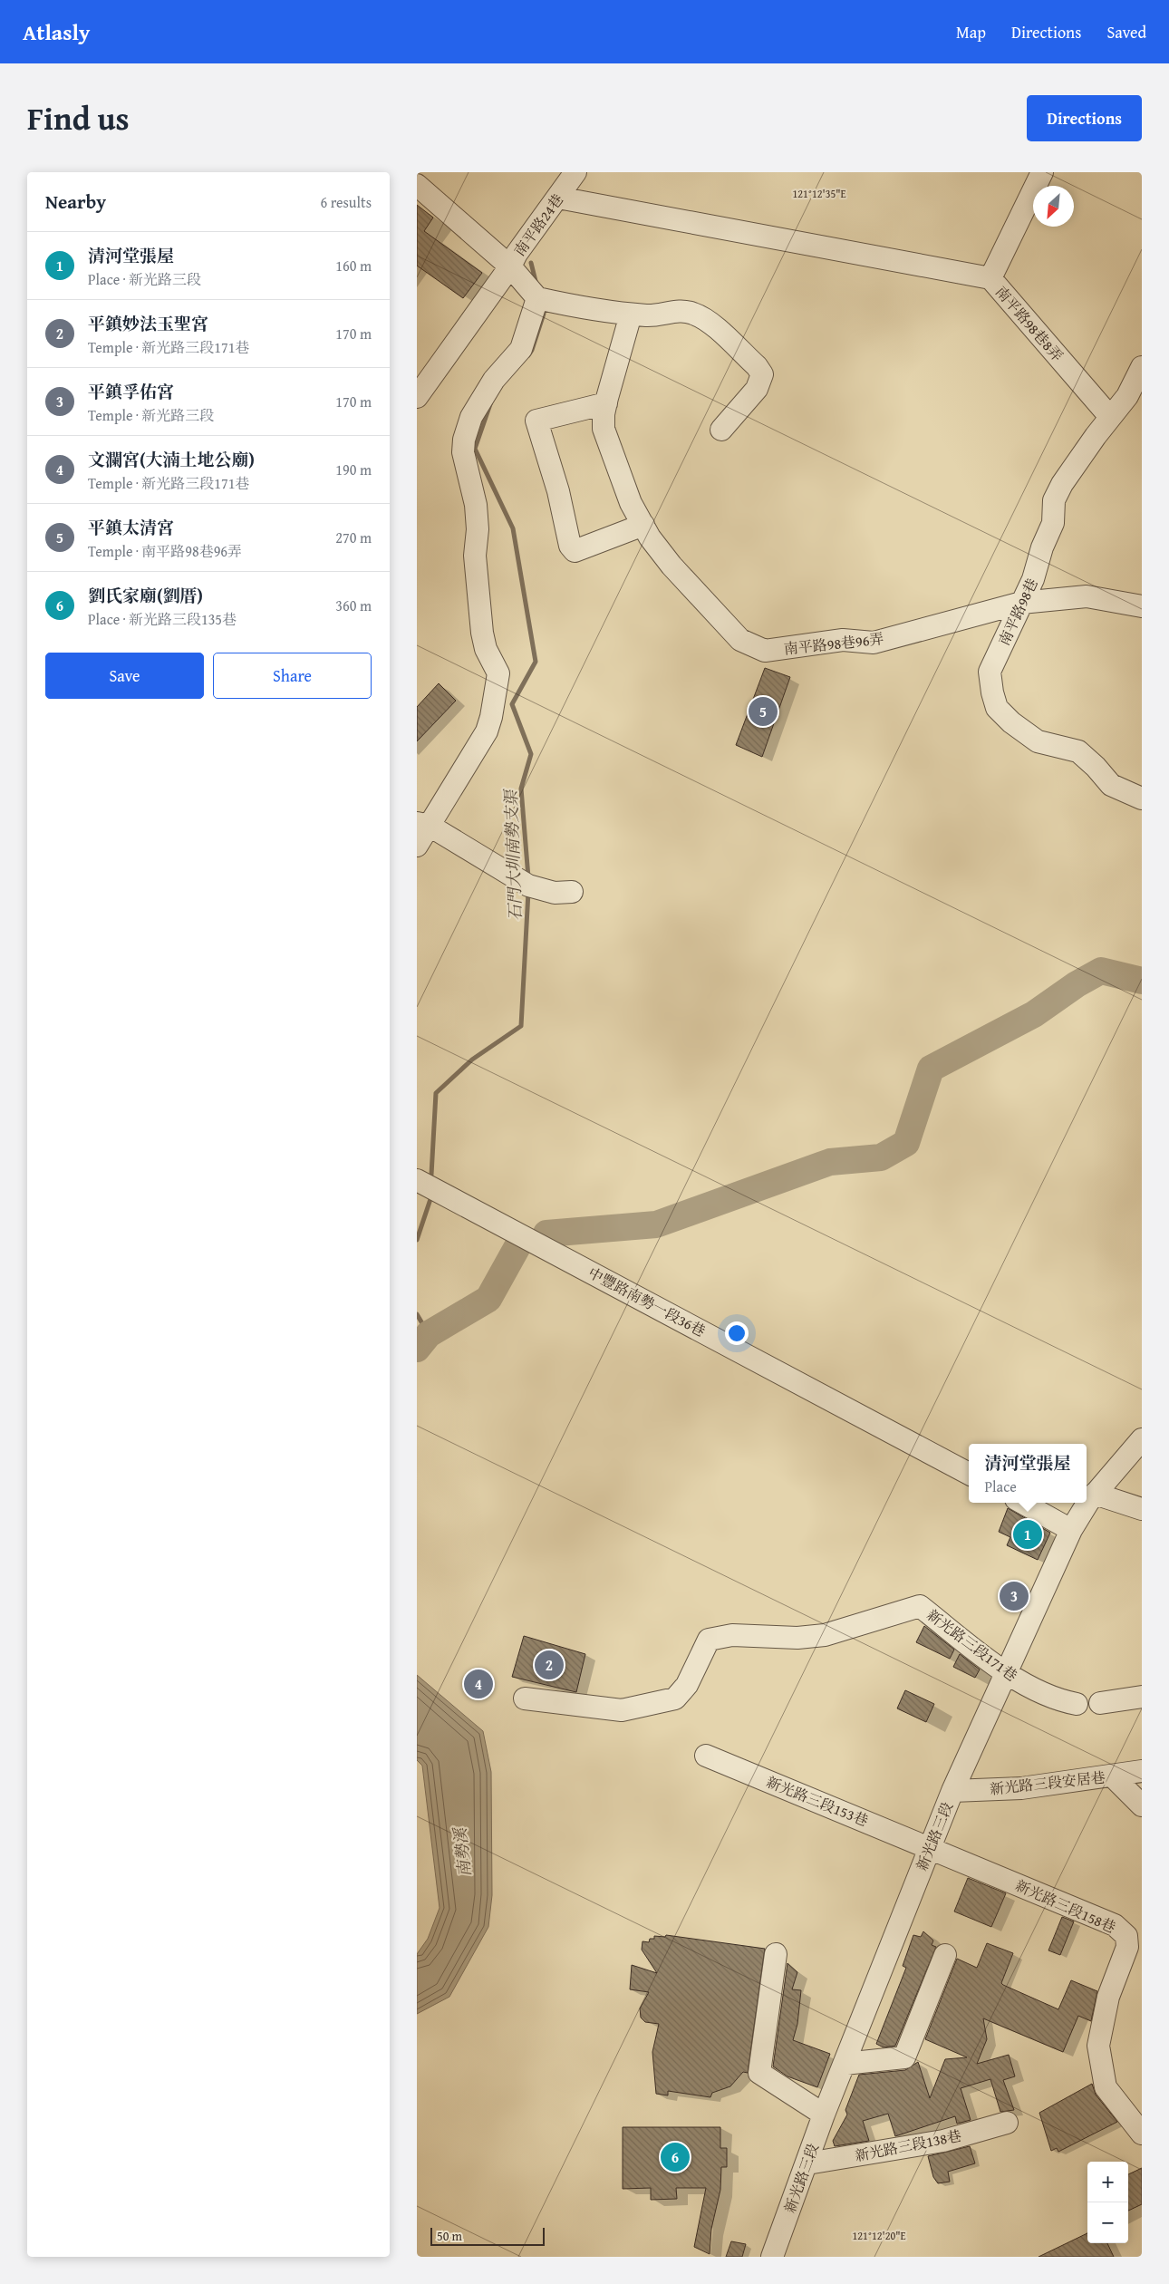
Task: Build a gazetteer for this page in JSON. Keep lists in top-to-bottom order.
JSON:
{
  "streets": {
    "street": [
      "南平路24巷",
      "南平路98巷8弄",
      "南平路98巷",
      "南平路98巷96弄",
      "中豐路南勢一段36巷",
      "新光路三段171巷",
      "新光路三段安居巷",
      "新光路三段153巷",
      "新光路三段",
      "新光路三段158巷",
      "新光路三段138巷"
    ]
  },
  "crossings": [
    ["南平路98巷8弄", "南平路98巷"],
    ["南平路98巷", "南平路98巷96弄"],
    ["新光路三段171巷", "新光路三段"],
    ["新光路三段安居巷", "新光路三段"],
    ["新光路三段153巷", "新光路三段"],
    ["新光路三段153巷", "新光路三段158巷"],
    ["新光路三段", "新光路三段158巷"],
    ["新光路三段", "新光路三段138巷"]
  ],
  "water": ["石門大圳南勢支渠", "南勢溪"],
  "scale_bar": "50 m",
  "north": "bottom left",
  "page": {
    "header": "Atlasly",
    "nav": ["Map", "Directions", "Saved"],
    "title": "Find us",
    "buttons": [
      "Directions",
      ["Save", "Share"]
    ],
    "heading": ["Nearby", "6 results"],
    "list": [
      {
        "mark": "1",
        "name": "清河堂張屋",
        "note": "Place · 新光路三段",
        "value": "160 m"
      },
      {
        "mark": "2",
        "name": "平鎮妙法玉聖宮",
        "note": "Temple · 新光路三段171巷",
        "value": "170 m"
      },
      {
        "mark": "3",
        "name": "平鎮孚佑宮",
        "note": "Temple · 新光路三段",
        "value": "170 m"
      },
      {
        "mark": "4",
        "name": "文瀾宮(大湳土地公廟)",
        "note": "Temple · 新光路三段171巷",
        "value": "190 m"
      },
      {
        "mark": "5",
        "name": "平鎮太清宮",
        "note": "Temple · 南平路98巷96弄",
        "value": "270 m"
      },
      {
        "mark": "6",
        "name": "劉氏家廟(劉厝)",
        "note": "Place · 新光路三段135巷",
        "value": "360 m"
      }
    ],
    "pins": [
      "5",
      "1",
      "3",
      "2",
      "4",
      "6"
    ],
    "popup": ["清河堂張屋", "Place"],
    "map_buttons": ["+", "−"],
    "scale": "50 m"
  },
  "coordinates": ["121°12'35\"E", "121°12'20\"E"]
}
